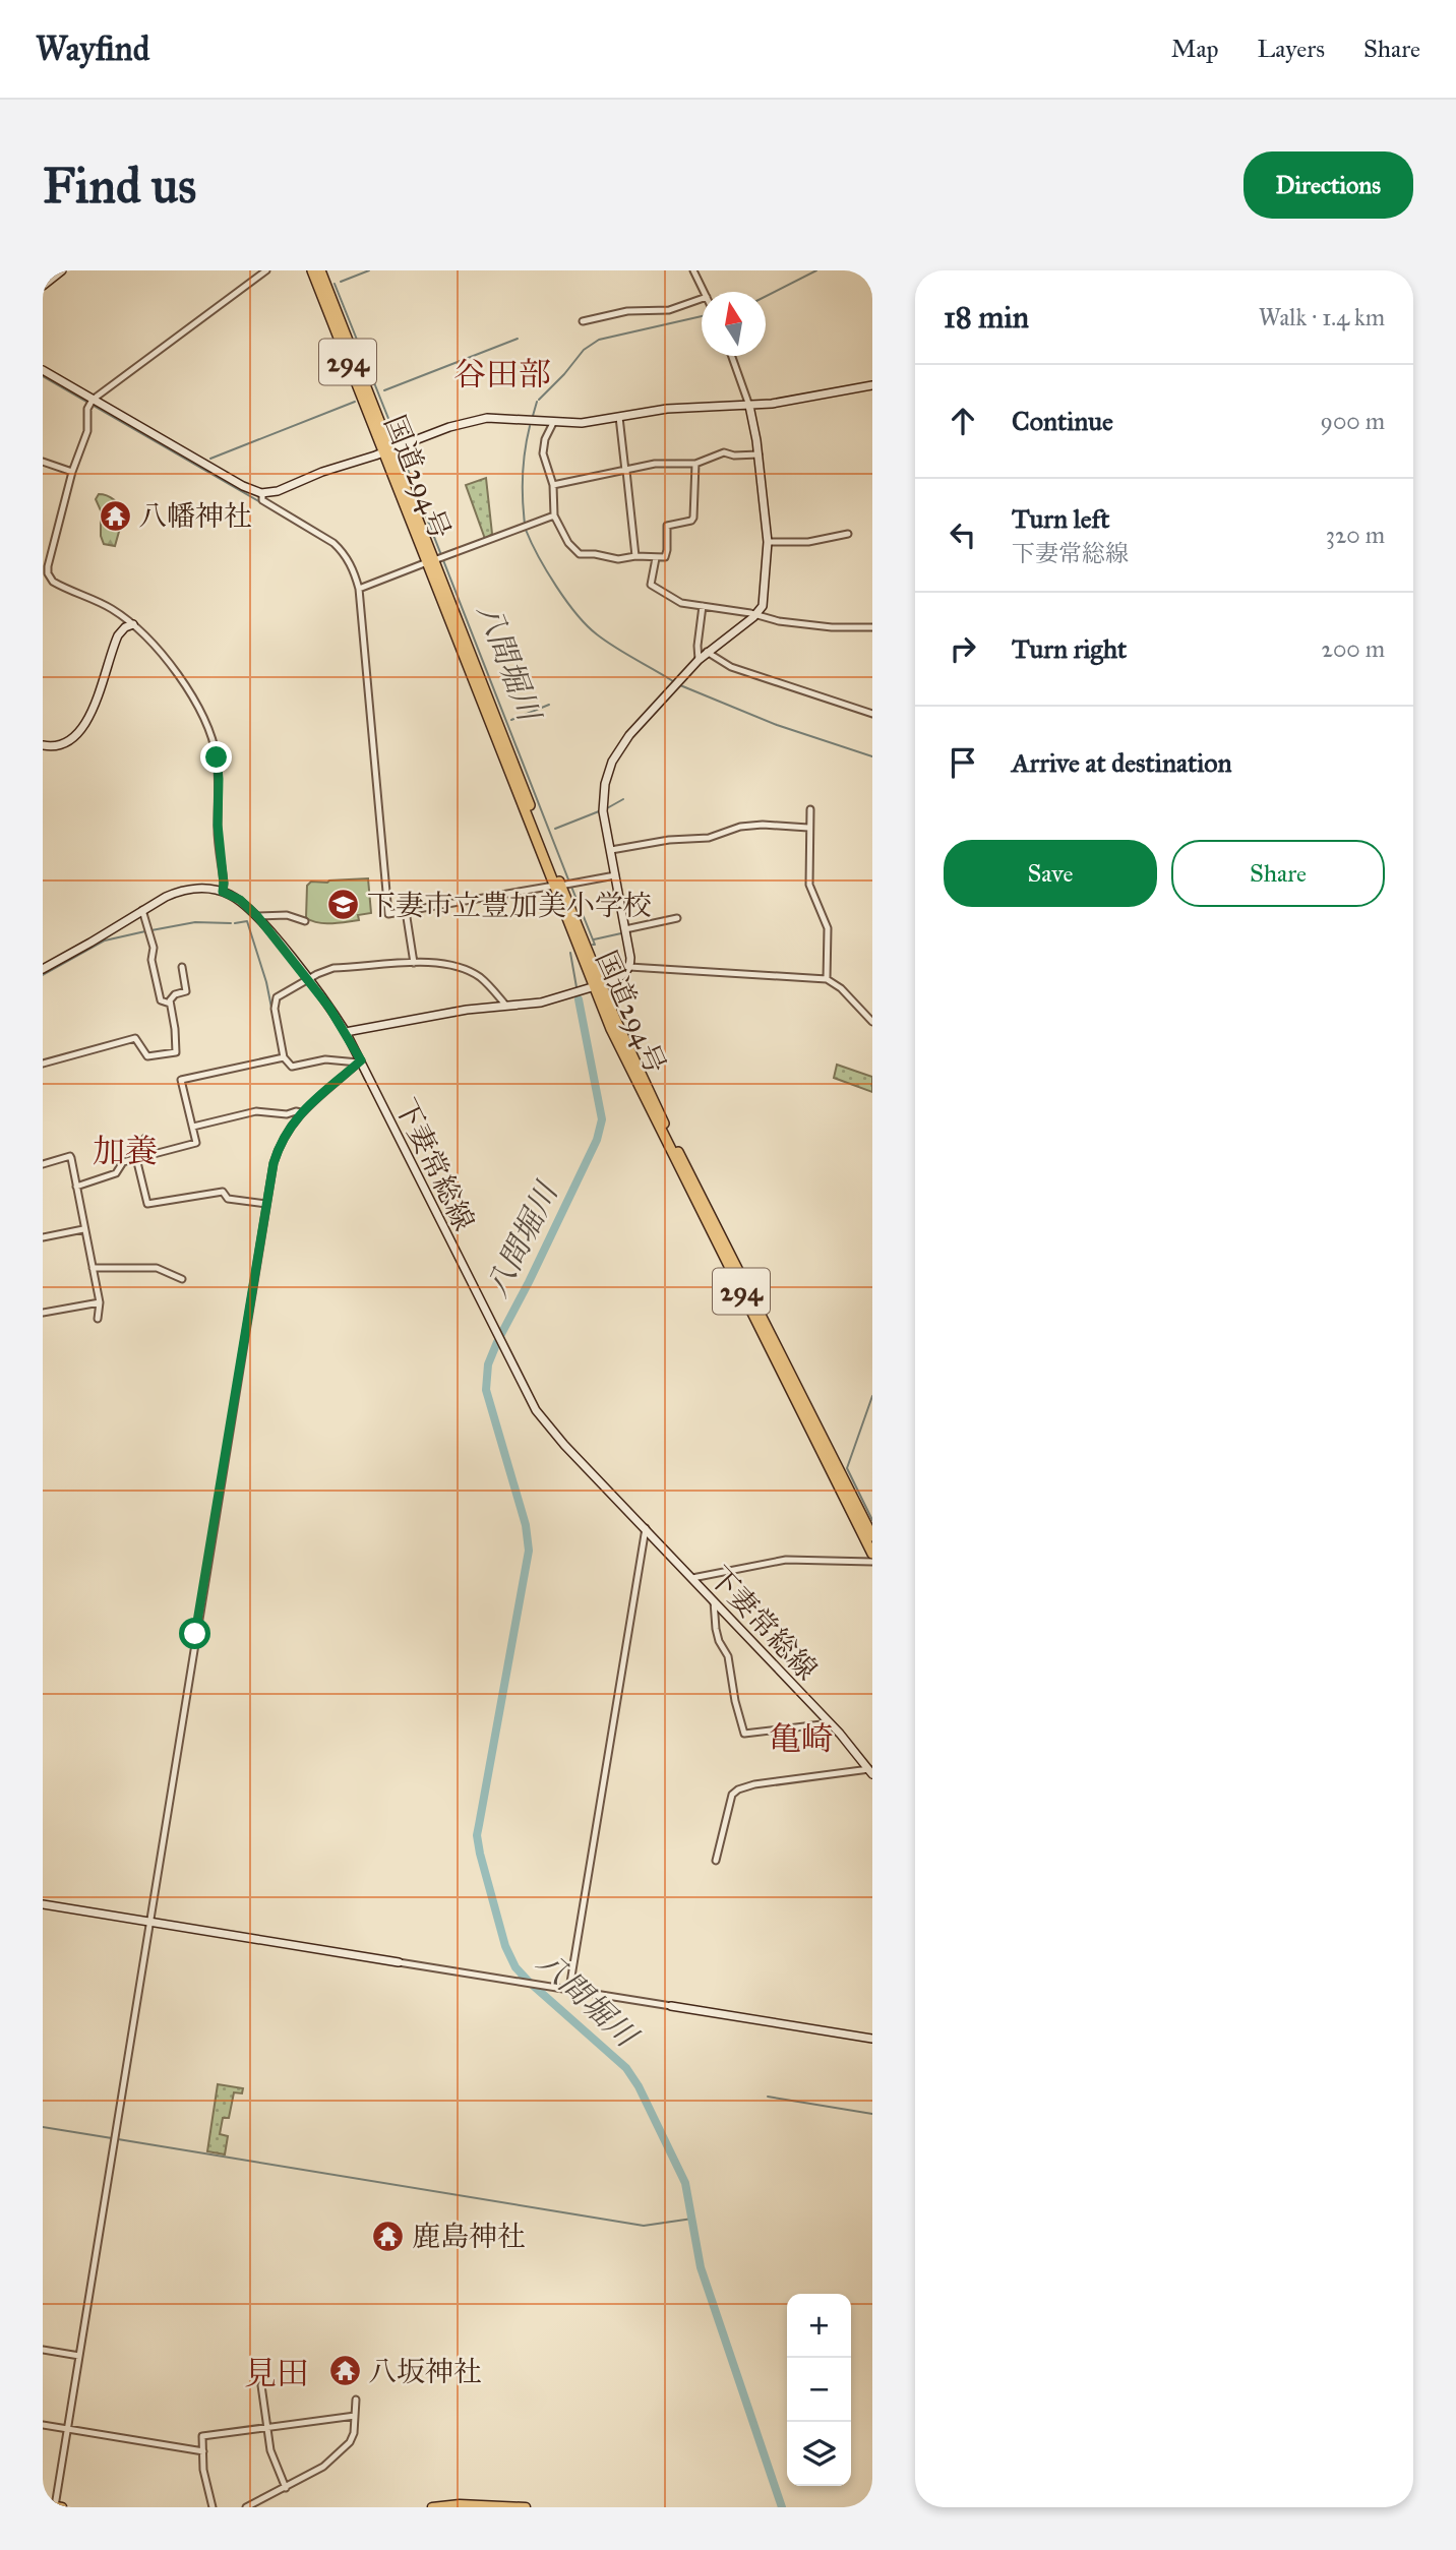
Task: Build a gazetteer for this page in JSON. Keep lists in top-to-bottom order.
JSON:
{
  "streets": {
    "highway": ["294", "国道294号"],
    "street": ["下妻常総線"]
  },
  "districts": [
    "谷田部",
    "加養",
    "亀崎",
    "見田"
  ],
  "water": ["八間堀川"],
  "places": {
    "temple": ["八幡神社", "鹿島神社", "八坂神社"],
    "school or university": ["下妻市立豊加美小学校"]
  },
  "north": "top",
  "page": {
    "header": "Wayfind",
    "nav": ["Map", "Layers", "Share"],
    "buttons": [
      "Directions",
      ["Save", "Share"]
    ],
    "title": "Find us",
    "heading": ["18 min", "Walk · 1.4 km"],
    "list": [
      ["Continue", "900 m"],
      ["Turn left", "下妻常総線", "320 m"],
      ["Turn right", "200 m"],
      "Arrive at destination"
    ],
    "map_buttons": ["+", "−"]
  }
}
